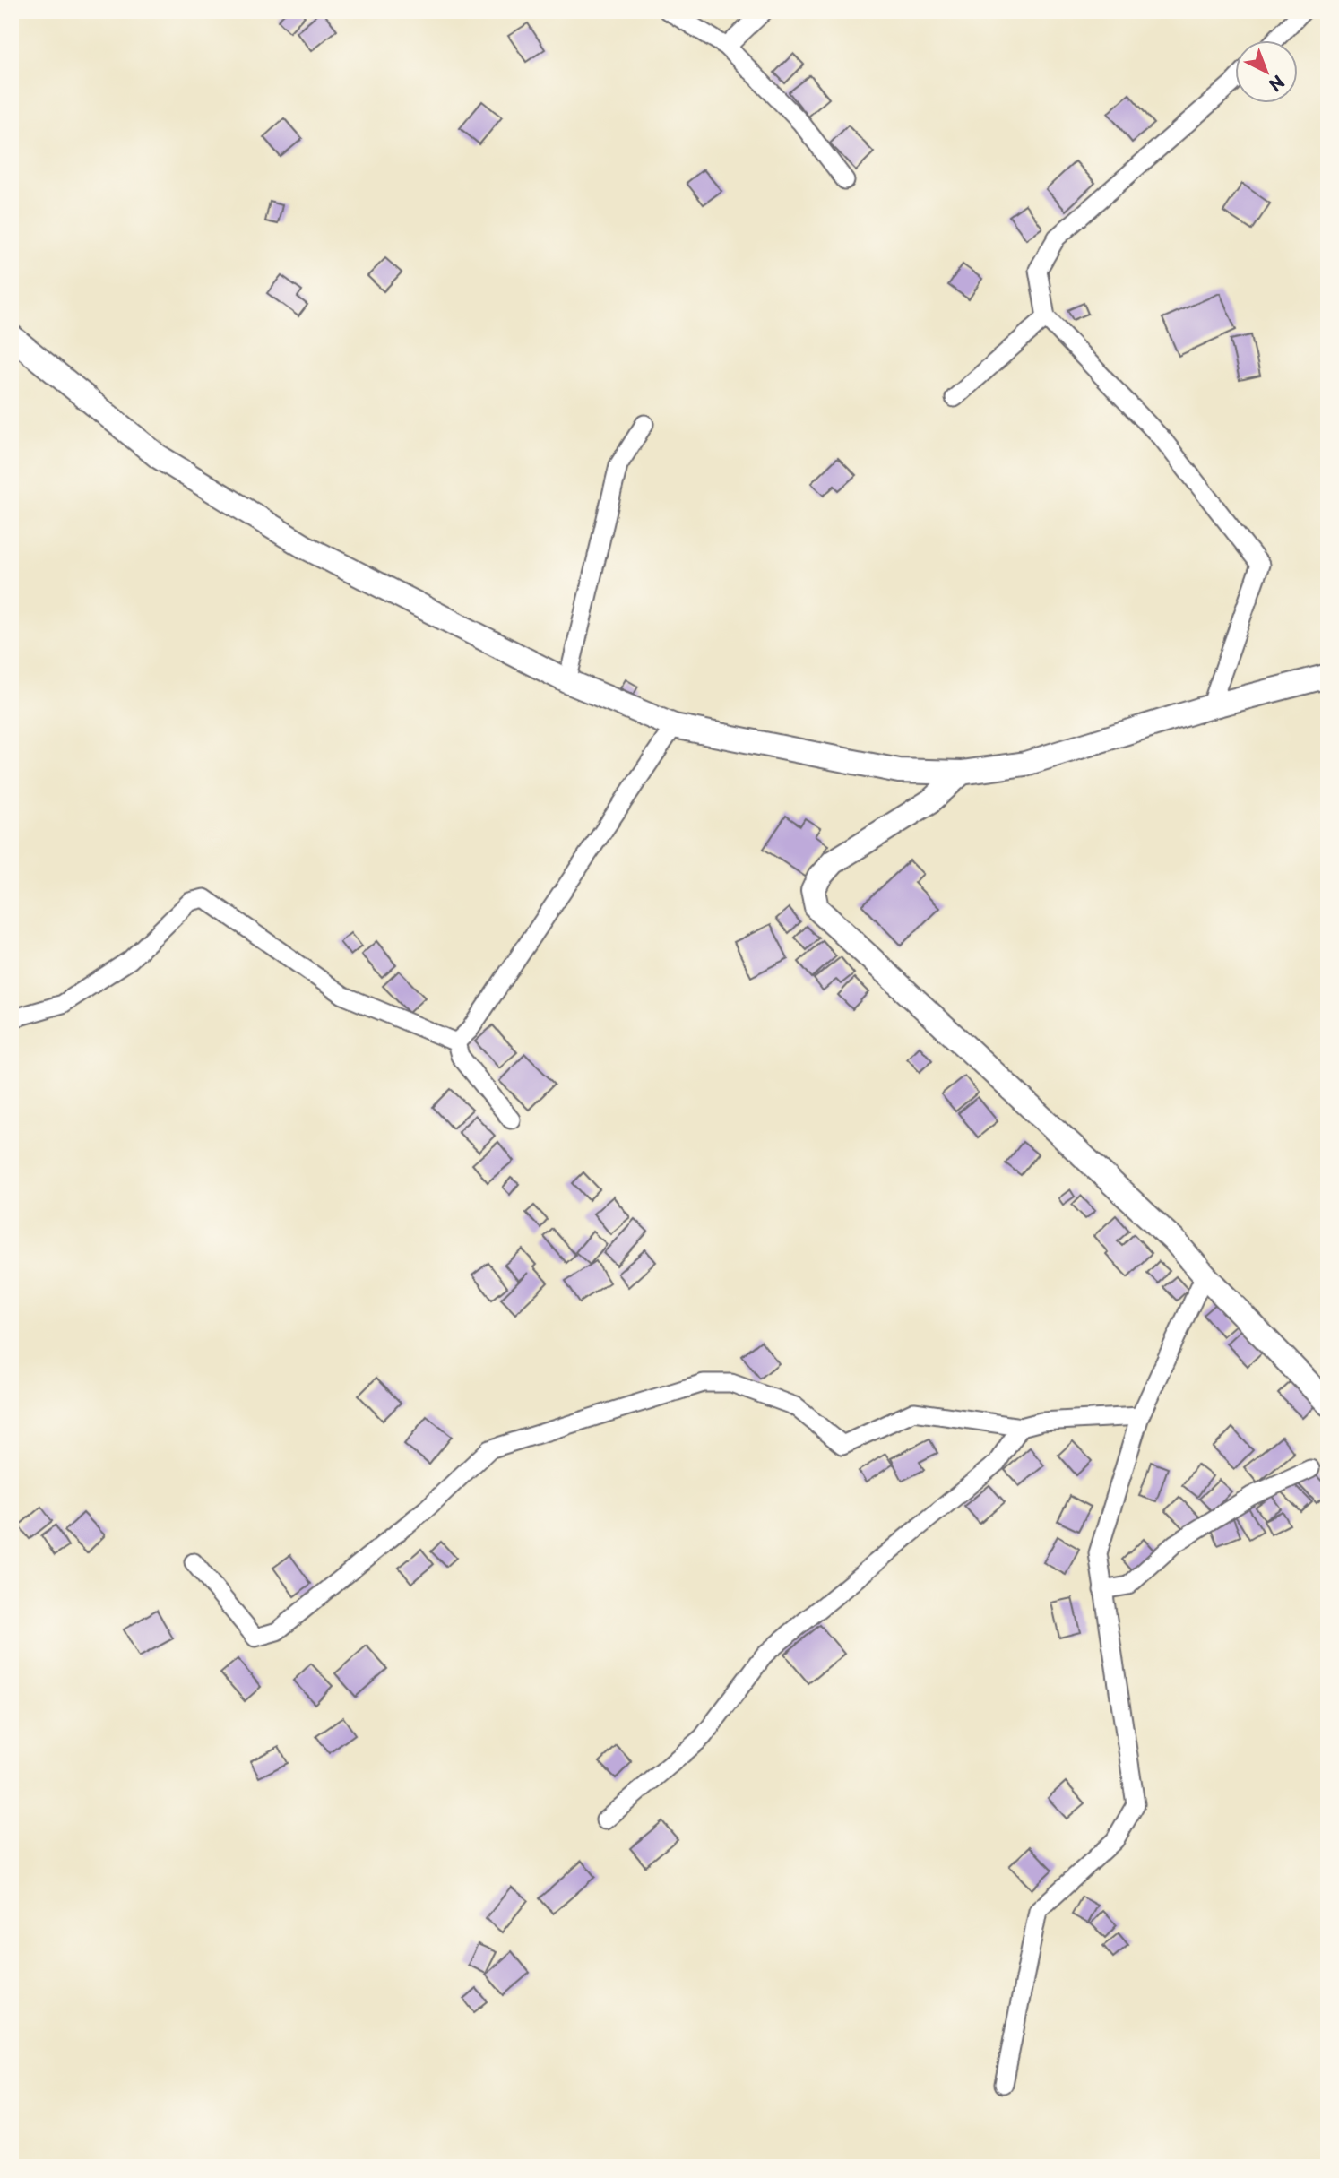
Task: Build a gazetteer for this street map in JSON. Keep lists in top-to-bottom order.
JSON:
{
  "north": "bottom right"
}
